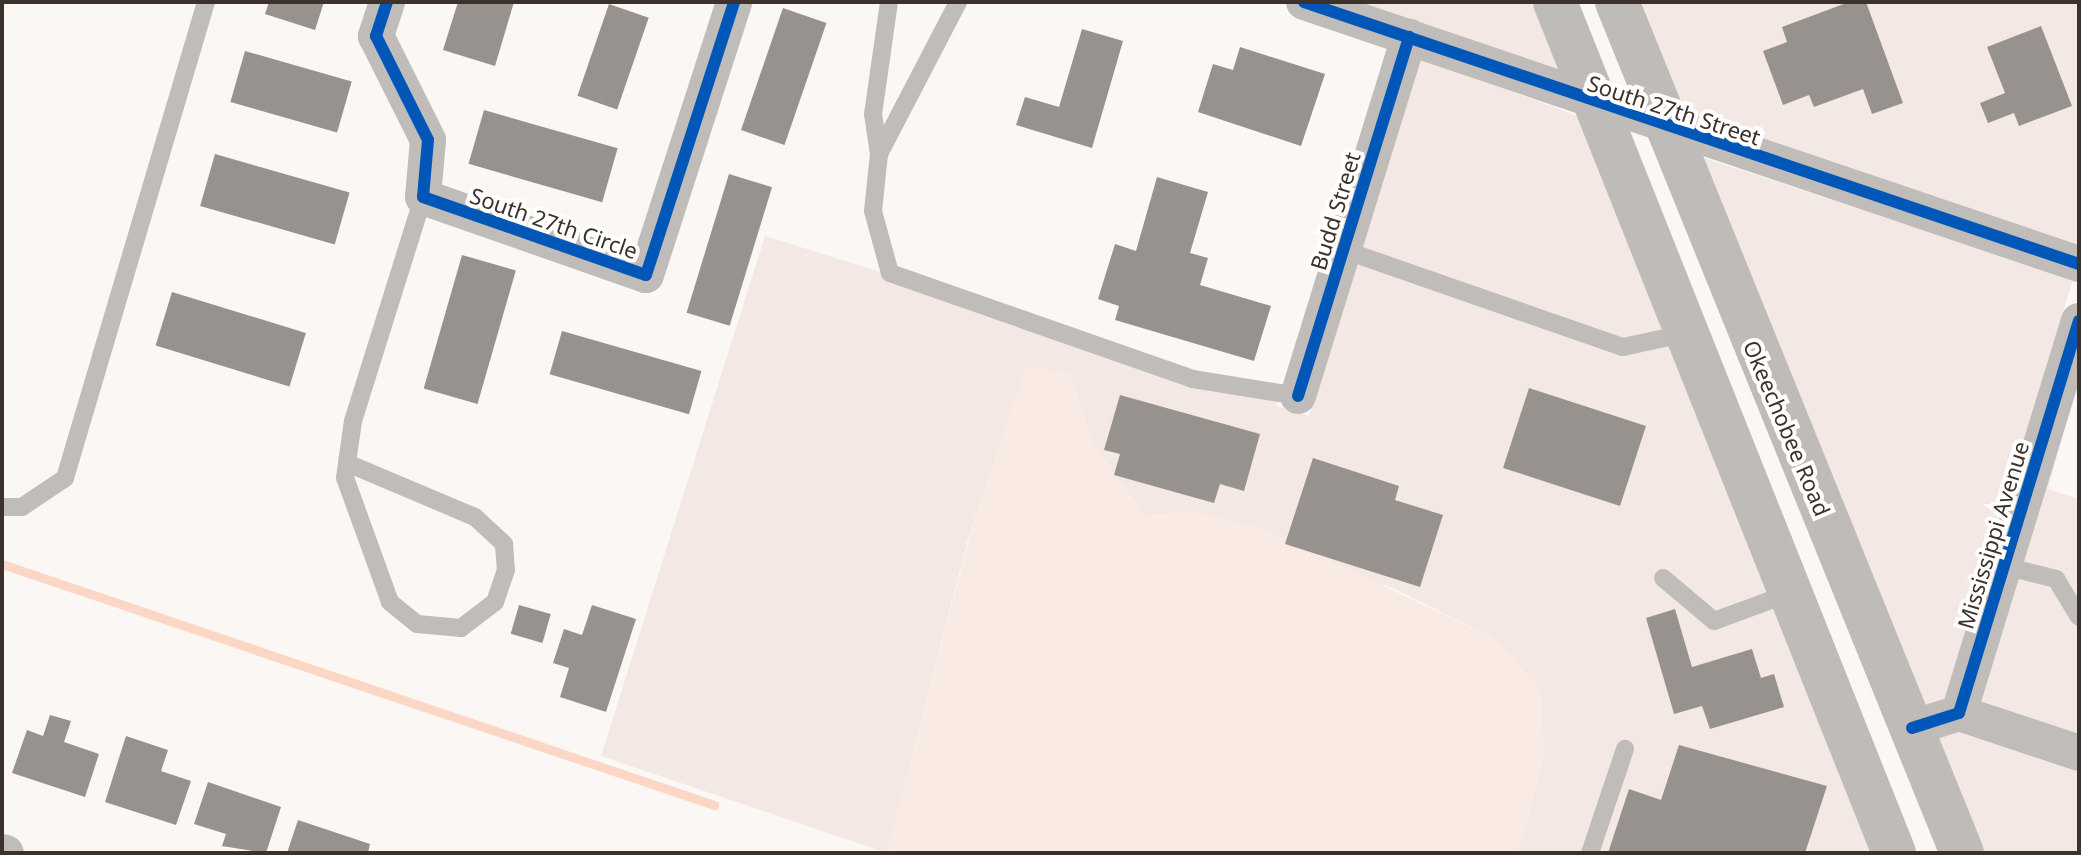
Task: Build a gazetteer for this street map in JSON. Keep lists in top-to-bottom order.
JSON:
{
  "streets": {
    "main road": ["Okeechobee Road"],
    "street": [
      "South 27th Street",
      "Budd Street",
      "South 27th Circle",
      "Mississippi Avenue"
    ]
  },
  "crossings": [
    ["South 27th Street", "Budd Street"],
    ["South 27th Street", "Okeechobee Road"]
  ]
}
